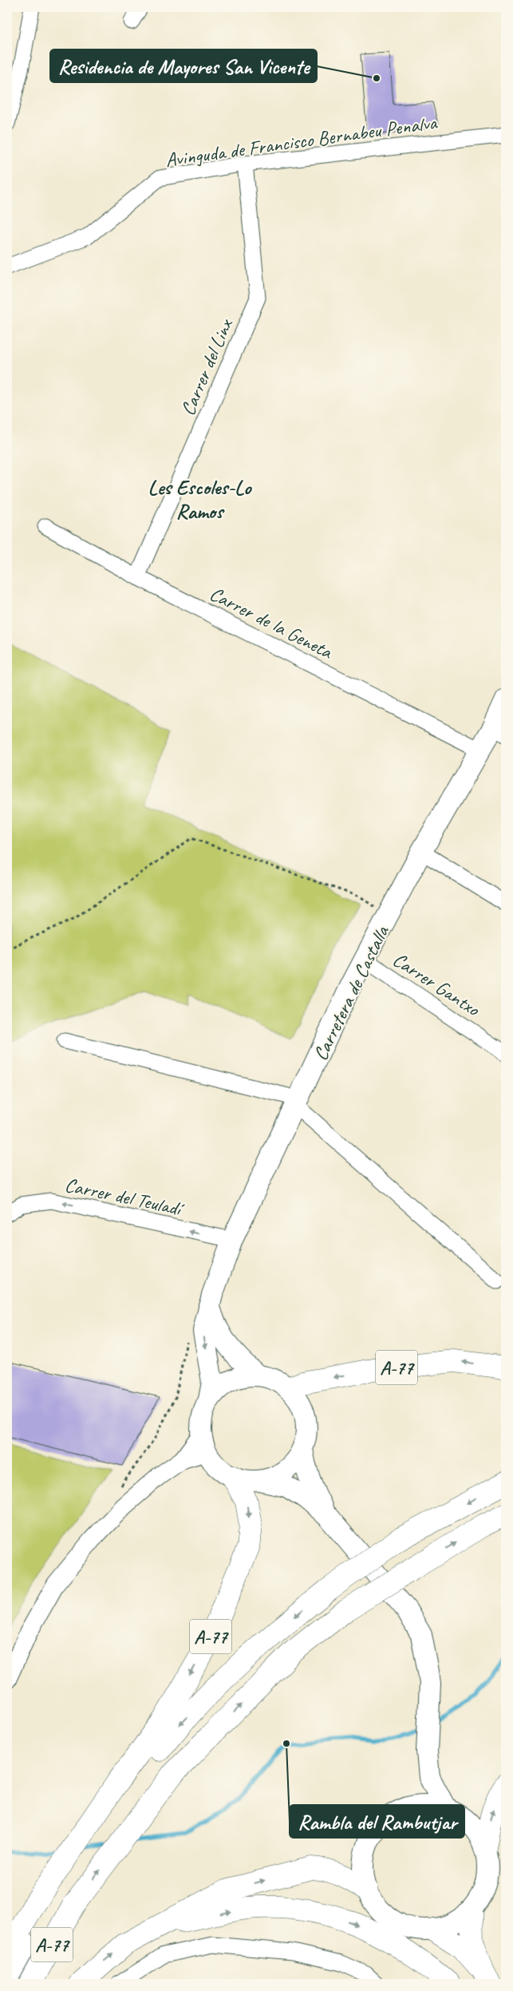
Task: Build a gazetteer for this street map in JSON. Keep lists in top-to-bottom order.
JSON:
{
  "streets": {
    "highway": ["A-77"],
    "main road": ["Carretera de Castalla"],
    "street": [
      "Avinguda de Francisco Bernabeu Penalva",
      "Carrer del Linx",
      "Carrer de la Geneta",
      "Carrer Gantxo",
      "Carrer del Teuladí"
    ]
  },
  "crossings": [
    ["Avinguda de Francisco Bernabeu Penalva", "Carrer del Linx"],
    ["Carrer del Linx", "Carrer de la Geneta"],
    ["Carrer de la Geneta", "Carretera de Castalla"],
    ["Carrer Gantxo", "Carretera de Castalla"],
    ["Carretera de Castalla", "Carrer del Teuladí"],
    ["Carretera de Castalla", "A-77"]
  ],
  "one_way": ["Carrer del Teuladí"],
  "districts": ["Les Escoles-Lo Ramos"],
  "places": ["Residencia de Mayores San Vicente", "Rambla del Rambutjar"]
}
